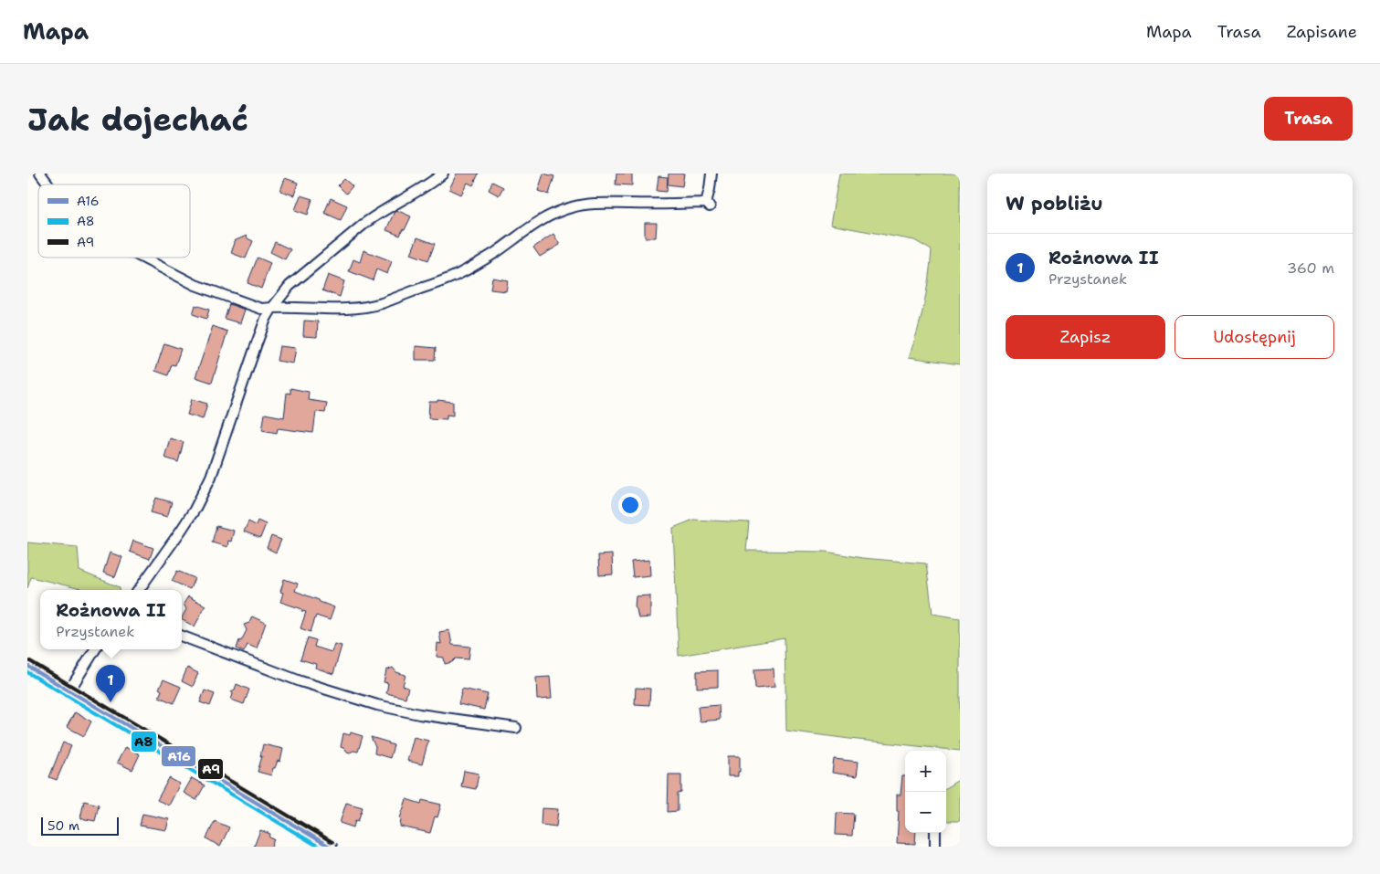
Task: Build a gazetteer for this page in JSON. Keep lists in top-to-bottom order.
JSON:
{
  "lines": ["transit line A9", "transit line A16", "transit line A8"],
  "legend": ["A16", "A8", "A9"],
  "scale_bar": "50 m",
  "page": {
    "header": "Mapa",
    "nav": ["Mapa", "Trasa", "Zapisane"],
    "buttons": [
      "Trasa",
      ["Zapisz", "Udostępnij"]
    ],
    "title": "Jak dojechać",
    "heading": "W pobliżu",
    "list": [
      {
        "mark": "1",
        "name": "Rożnowa II",
        "note": "Przystanek",
        "value": "360 m"
      }
    ],
    "popup": ["Rożnowa II", "Przystanek"],
    "pins": "1",
    "map_buttons": ["+", "−"],
    "scale": "50 m"
  }
}
